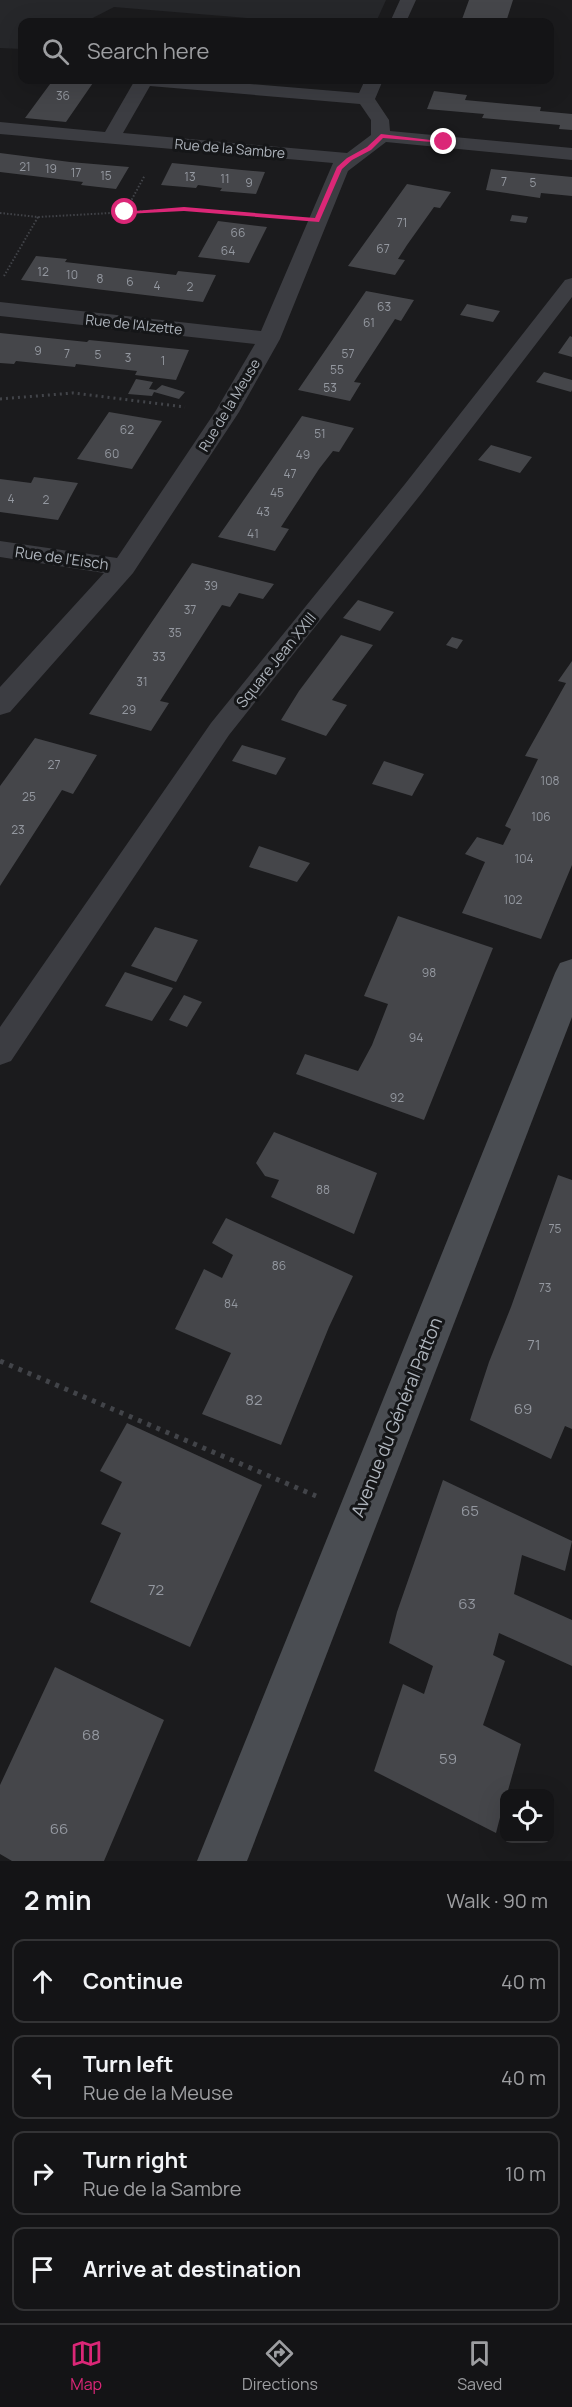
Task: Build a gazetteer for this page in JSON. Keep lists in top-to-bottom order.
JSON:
{
  "streets": {
    "main road": ["Avenue du Général Patton"],
    "street": [
      "Rue de la Sambre",
      "Rue de l'Alzette",
      "Rue de la Meuse",
      "Rue de l'Eisch"
    ],
    "lane": ["Square Jean XXIII"]
  },
  "crossings": [
    ["Rue de la Sambre", "Rue de la Meuse"],
    ["Rue de l'Alzette", "Rue de la Meuse"],
    ["Rue de la Meuse", "Rue de l'Eisch"]
  ],
  "house_numbers": [
    "36",
    "21",
    "19",
    "17",
    "15",
    "13",
    "11",
    "7",
    "9",
    "5",
    "71",
    "66",
    "67",
    "64",
    "12",
    "10",
    "8",
    "6",
    "4",
    "2",
    "63",
    "61",
    "9",
    "7",
    "57",
    "5",
    "3",
    "1",
    "55",
    "53",
    "62",
    "51",
    "60",
    "49",
    "47",
    "45",
    "4",
    "2",
    "43",
    "41",
    "39",
    "37",
    "35",
    "33",
    "31",
    "29",
    "27",
    "108",
    "25",
    "106",
    "23",
    "104",
    "102",
    "98",
    "94",
    "92",
    "88",
    "75",
    "86",
    "73",
    "84",
    "71",
    "82",
    "69",
    "65",
    "72",
    "63",
    "68",
    "59",
    "66"
  ],
  "page": {
    "search": "Search here",
    "heading": ["2 min", "Walk · 90 m"],
    "list": [
      ["Continue", "40 m"],
      ["Turn left", "Rue de la Meuse", "40 m"],
      ["Turn right", "Rue de la Sambre", "10 m"],
      "Arrive at destination"
    ],
    "nav": ["Map", "Directions", "Saved"]
  }
}
